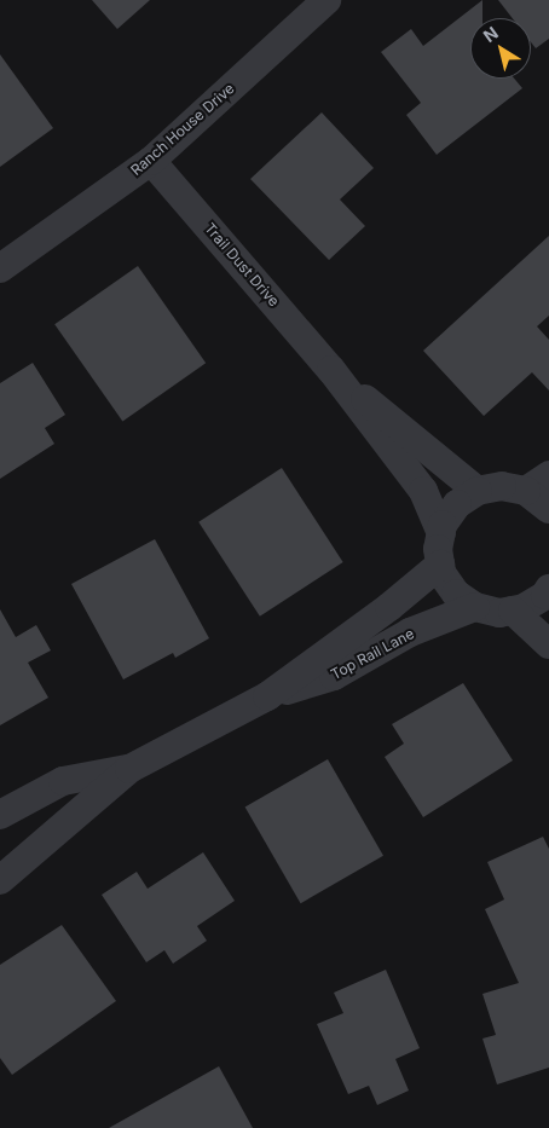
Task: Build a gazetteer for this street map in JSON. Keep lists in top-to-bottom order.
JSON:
{
  "streets": {
    "street": ["Ranch House Drive", "Trail Dust Drive", "Top Rail Lane"]
  },
  "crossings": [
    ["Ranch House Drive", "Trail Dust Drive"]
  ],
  "north": "top left"
}
